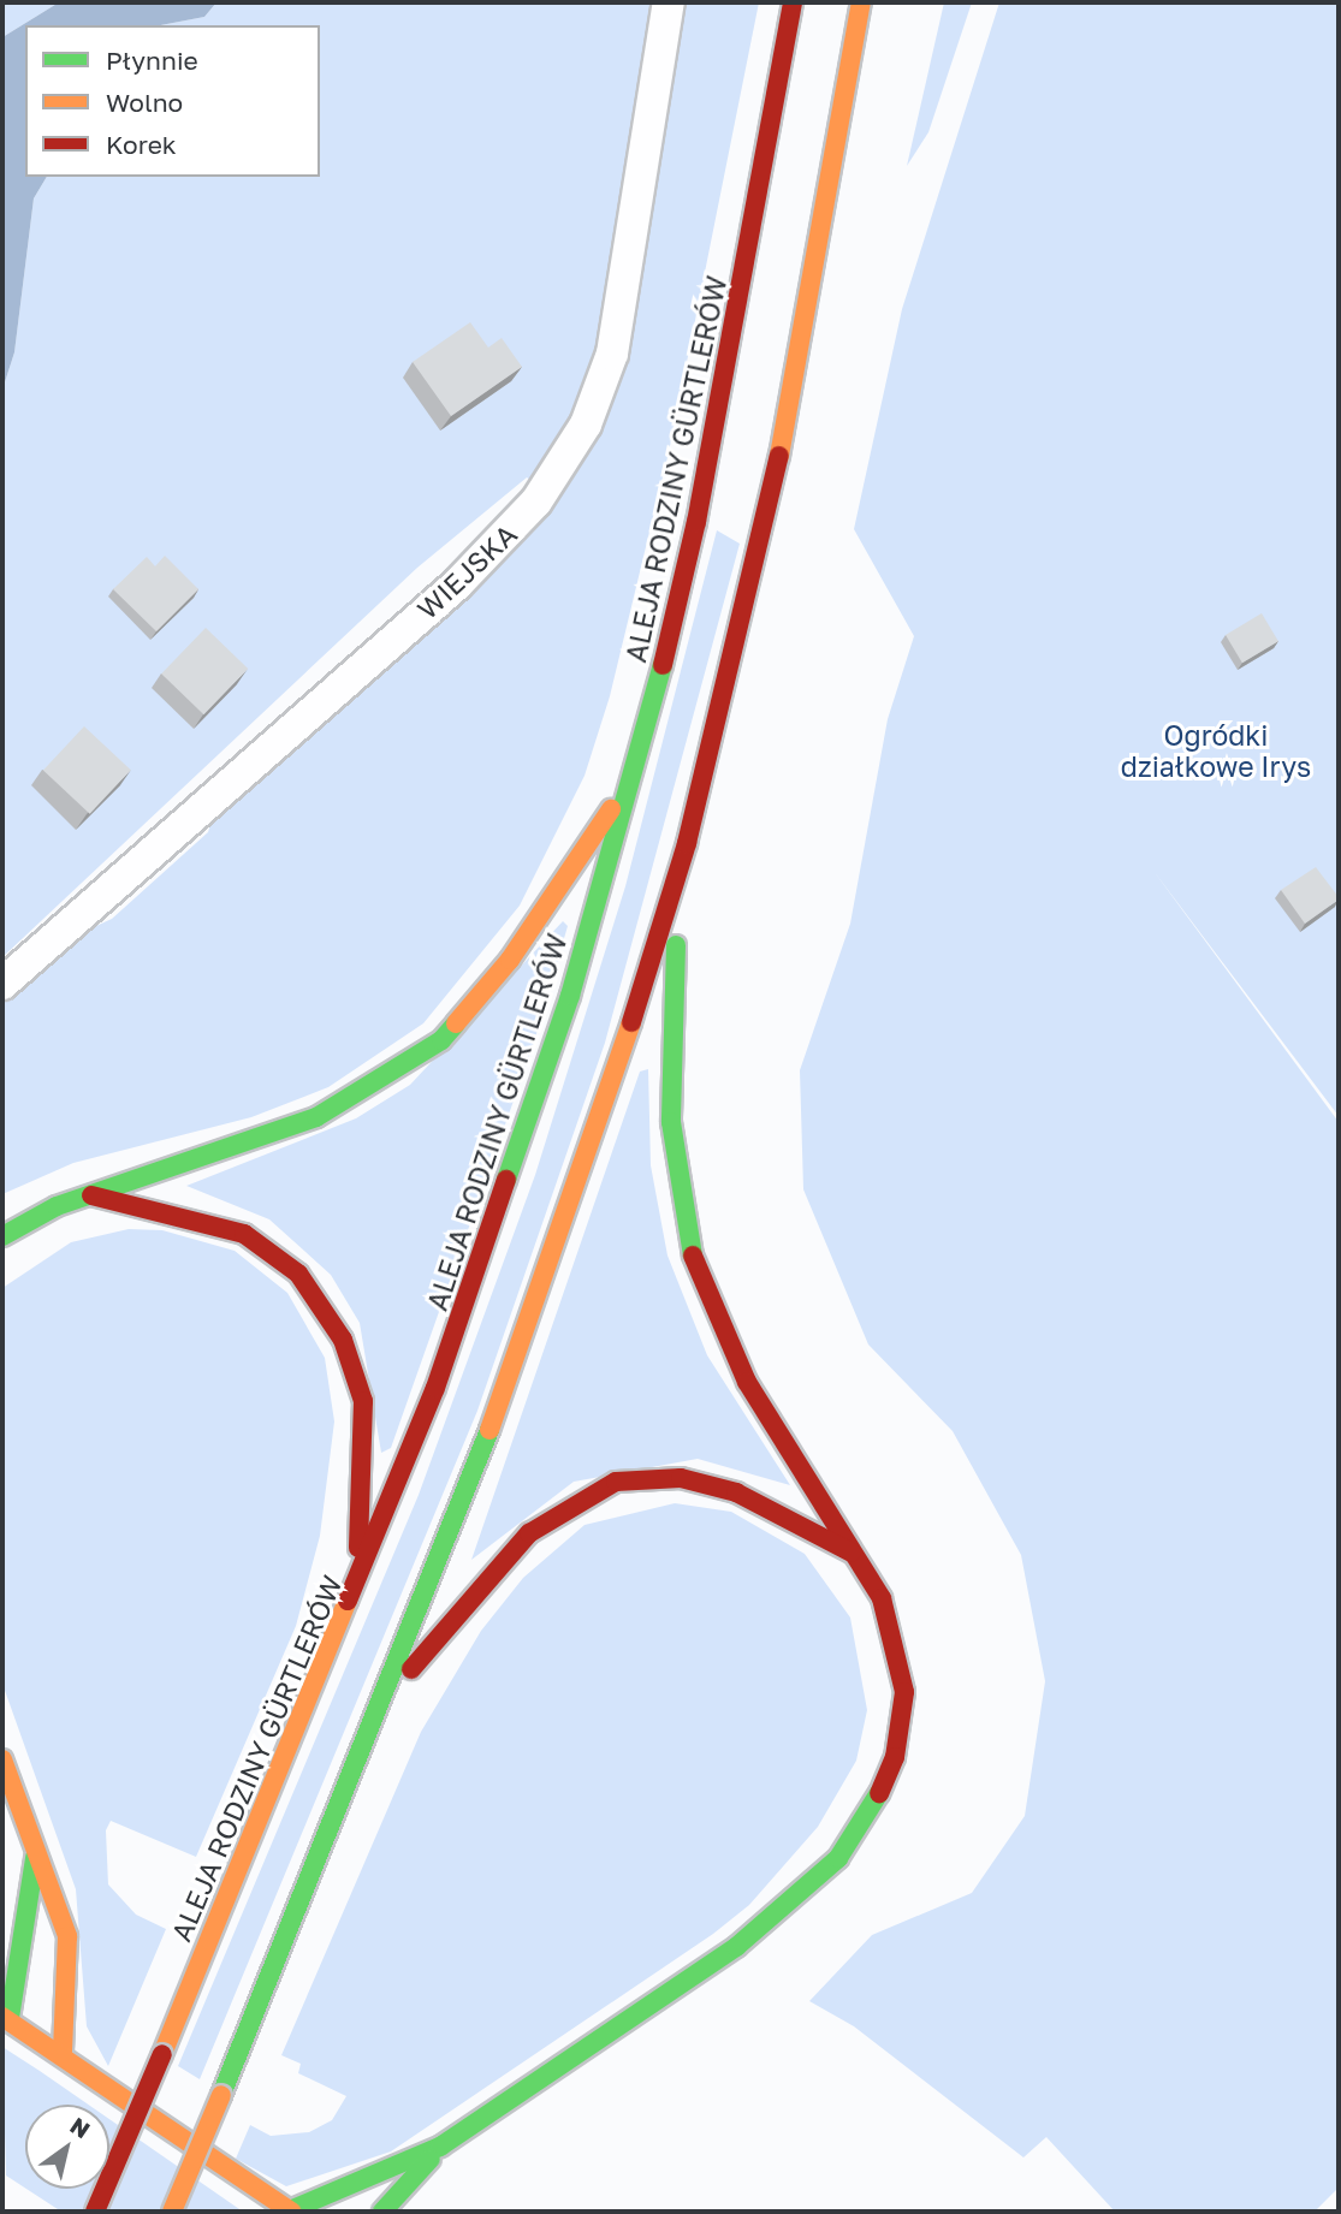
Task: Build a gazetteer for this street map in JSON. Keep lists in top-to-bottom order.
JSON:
{
  "streets": {
    "main road": ["ALEJA RODZINY GÜRTLERÓW"],
    "street": ["WIEJSKA"]
  },
  "parks": ["Ogródki działkowe Irys"],
  "legend": ["Płynnie", "Wolno", "Korek"],
  "north": "top right"
}
